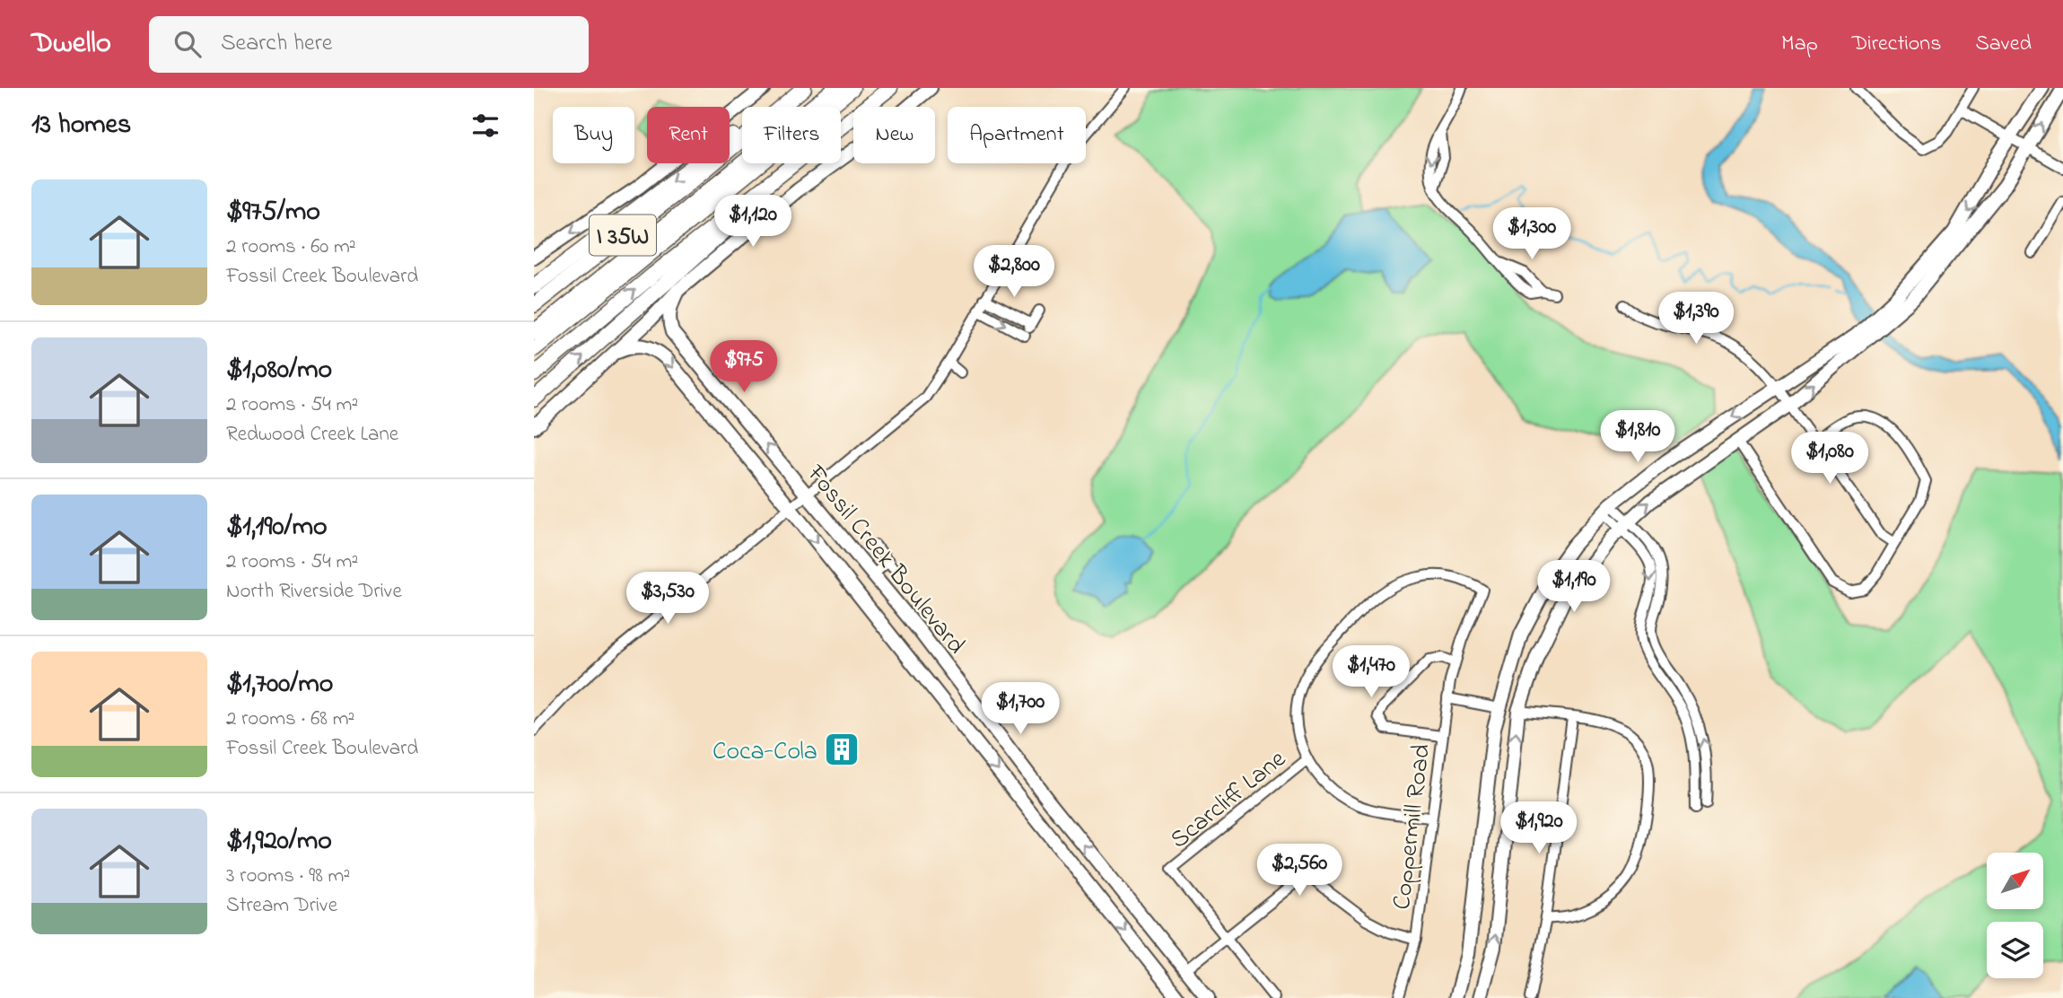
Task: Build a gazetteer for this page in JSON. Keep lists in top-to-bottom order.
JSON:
{
  "streets": {
    "highway": ["I 35W"],
    "main road": ["Fossil Creek Boulevard"],
    "street": ["Scarcliff Lane", "Coppermill Road"]
  },
  "crossings": [
    ["Scarcliff Lane", "Coppermill Road"]
  ],
  "places": {
    "building": ["Coca-Cola"]
  },
  "north": "top right",
  "page": {
    "header": "Dwello",
    "search": "Search here",
    "nav": ["Map", "Directions", "Saved"],
    "heading": "13 homes",
    "chip": [
      "Buy",
      "Rent",
      "Filters",
      "New",
      "Apartment"
    ],
    "list": [
      {
        "name": "$975/mo",
        "note": "2 rooms · 60 m² · Fossil Creek Boulevard"
      },
      {
        "name": "$1,080/mo",
        "note": "2 rooms · 54 m² · Redwood Creek Lane"
      },
      {
        "name": "$1,190/mo",
        "note": "2 rooms · 54 m² · North Riverside Drive"
      },
      {
        "name": "$1,700/mo",
        "note": "2 rooms · 68 m² · Fossil Creek Boulevard"
      },
      {
        "name": "$1,920/mo",
        "note": "3 rooms · 98 m² · Stream Drive"
      }
    ],
    "price": [
      "$1,120",
      "$1,300",
      "$2,800",
      "$1,390",
      "$975",
      "$1,810",
      "$1,080",
      "$1,190",
      "$3,530",
      "$1,470",
      "$1,700",
      "$1,920",
      "$2,560"
    ]
  }
}
